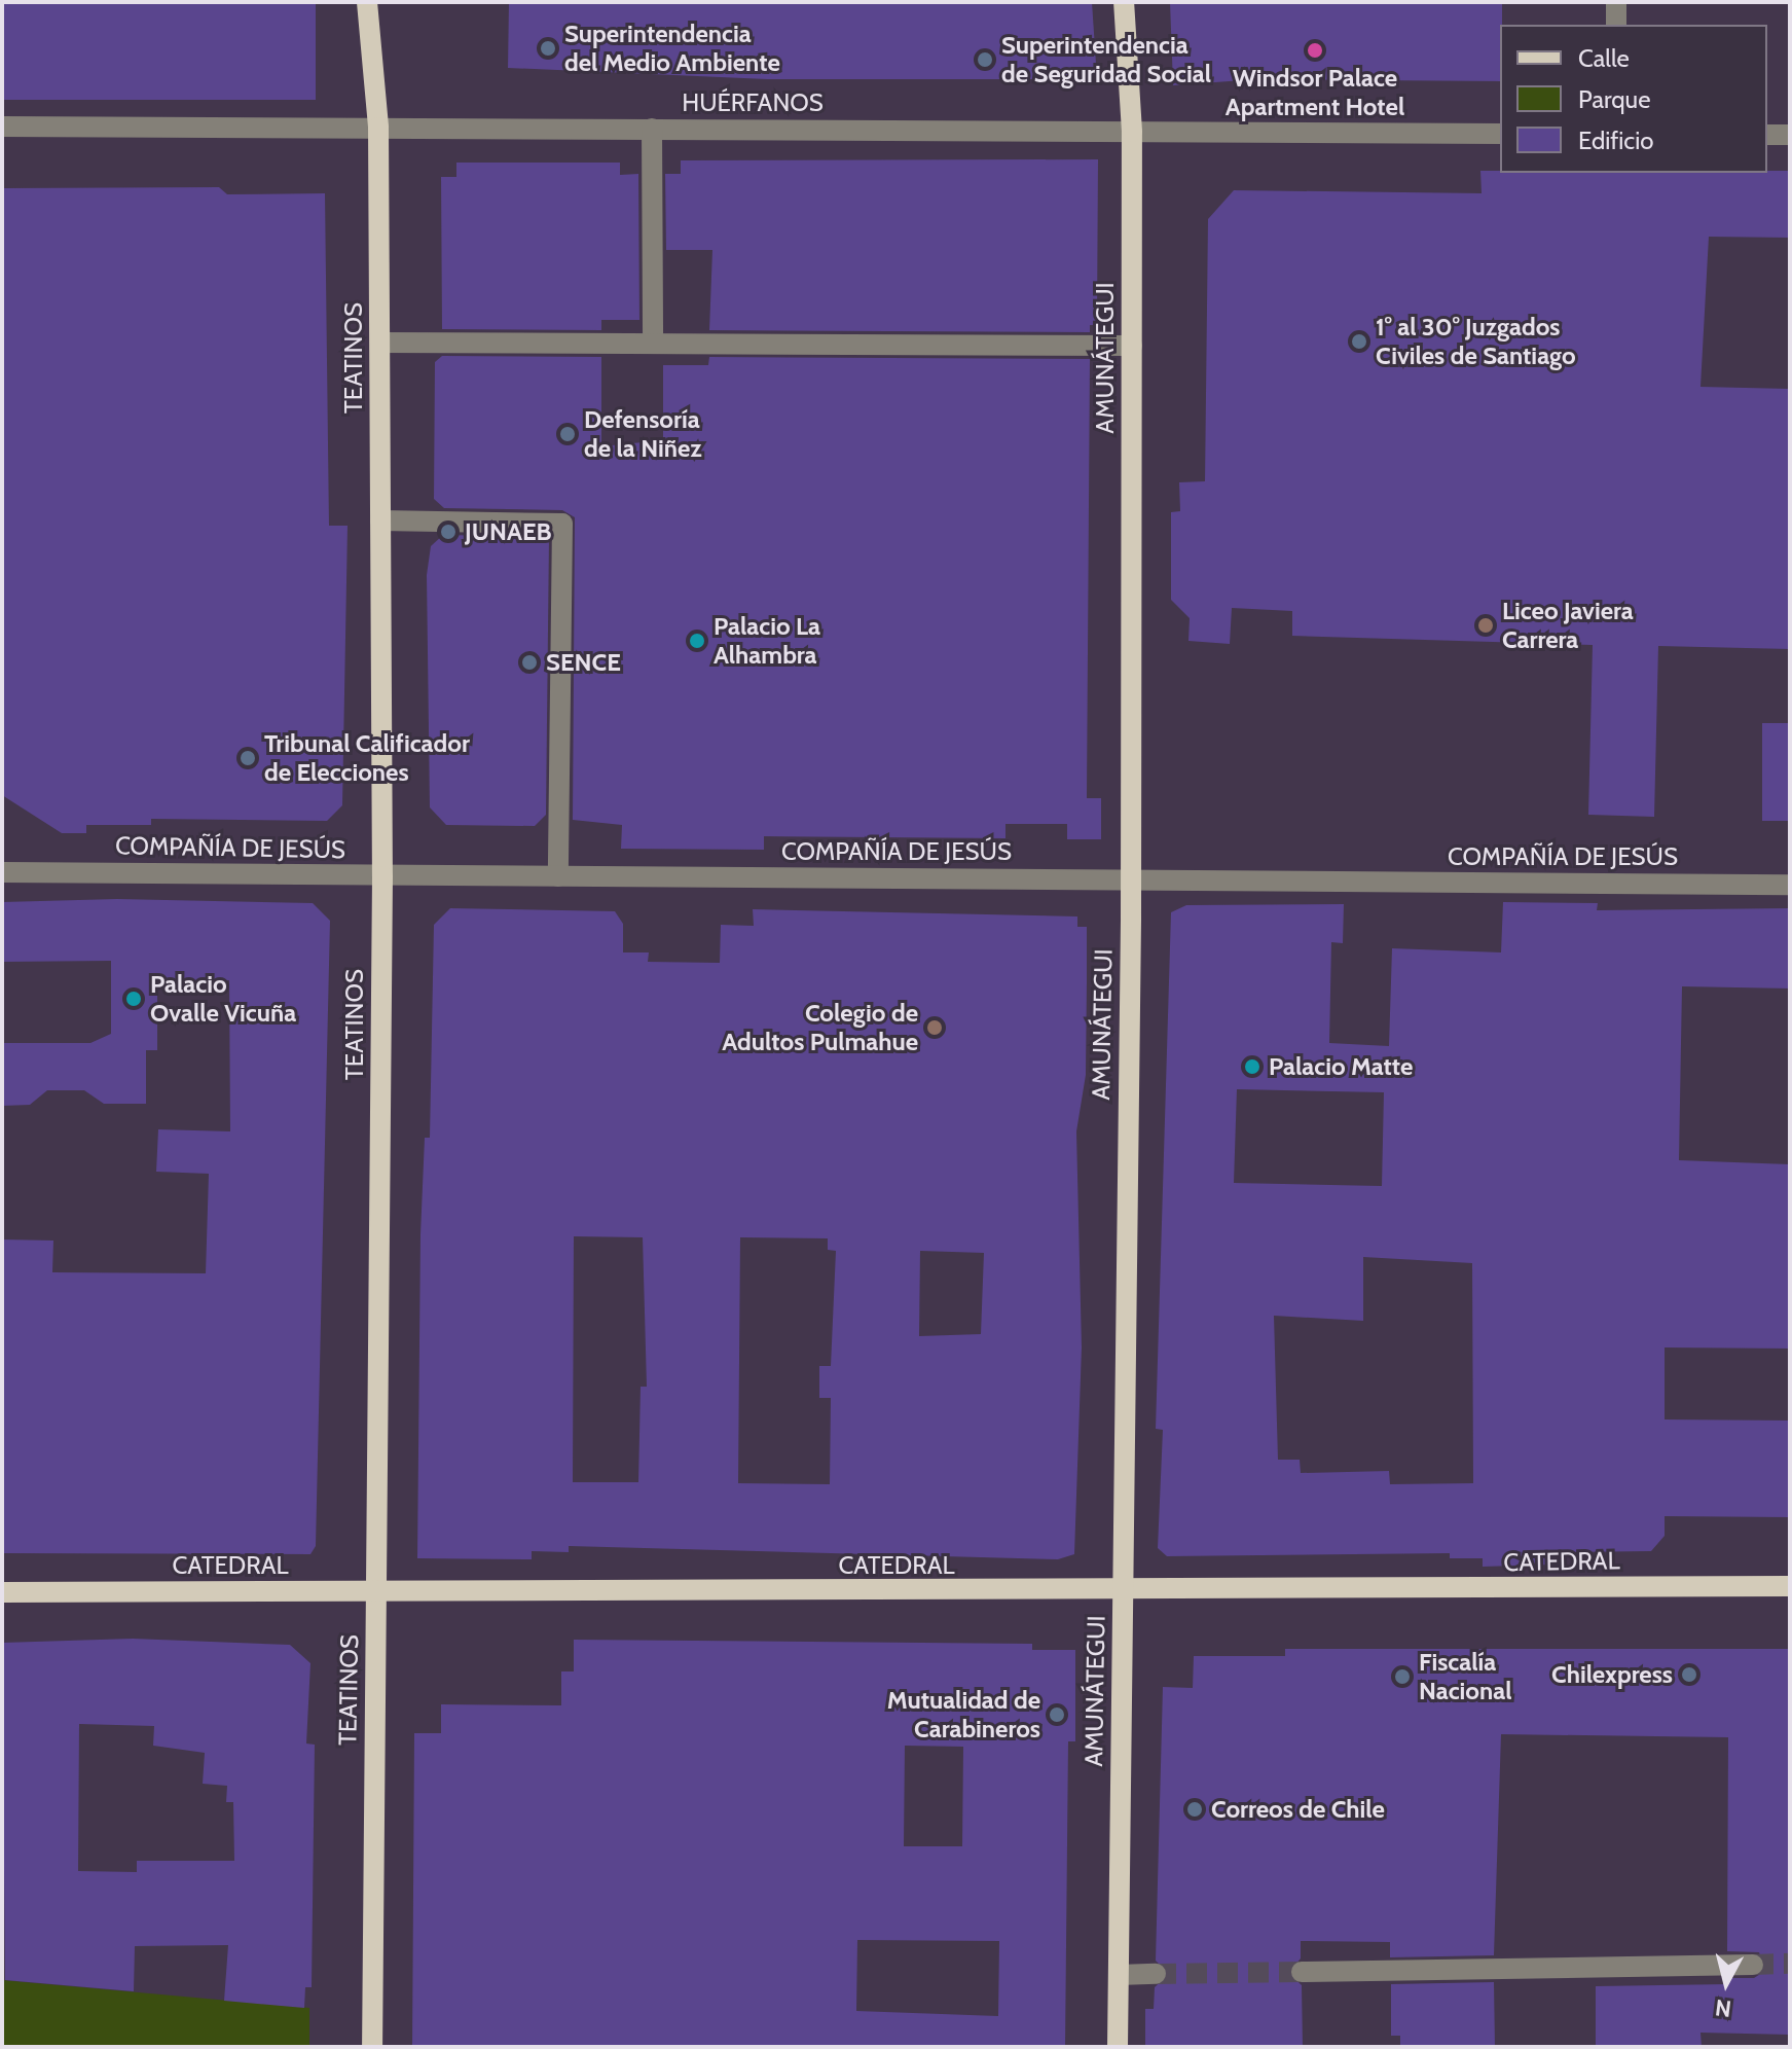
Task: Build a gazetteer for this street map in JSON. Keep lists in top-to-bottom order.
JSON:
{
  "streets": {
    "main road": ["TEATINOS", "AMUNÁTEGUI", "CATEDRAL"],
    "street": ["HUÉRFANOS", "COMPAÑÍA DE JESÚS"]
  },
  "crossings": [
    ["HUÉRFANOS", "TEATINOS"],
    ["HUÉRFANOS", "AMUNÁTEGUI"],
    ["TEATINOS", "COMPAÑÍA DE JESÚS"],
    ["TEATINOS", "CATEDRAL"],
    ["AMUNÁTEGUI", "COMPAÑÍA DE JESÚS"],
    ["AMUNÁTEGUI", "CATEDRAL"]
  ],
  "places": [
    "Superintendencia del Medio Ambiente",
    "Windsor Palace Apartment Hotel",
    "Superintendencia de Seguridad Social",
    "1° al 30° Juzgados Civiles de Santiago",
    "Defensoría de la Niñez",
    "JUNAEB",
    "Liceo Javiera Carrera",
    "Palacio La Alhambra",
    "SENCE",
    "Tribunal Calificador de Elecciones",
    "Palacio Ovalle Vicuña",
    "Colegio de Adultos Pulmahue",
    "Palacio Matte",
    "Chilexpress",
    "Fiscalía Nacional",
    "Mutualidad de Carabineros",
    "Correos de Chile"
  ],
  "legend": ["Calle", "Parque", "Edificio"],
  "north": "bottom"
}
